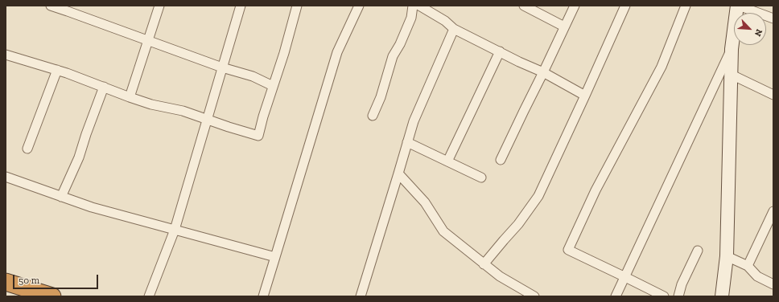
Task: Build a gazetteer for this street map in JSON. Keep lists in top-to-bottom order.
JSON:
{
  "scale_bar": "50 m",
  "north": "bottom right"
}
